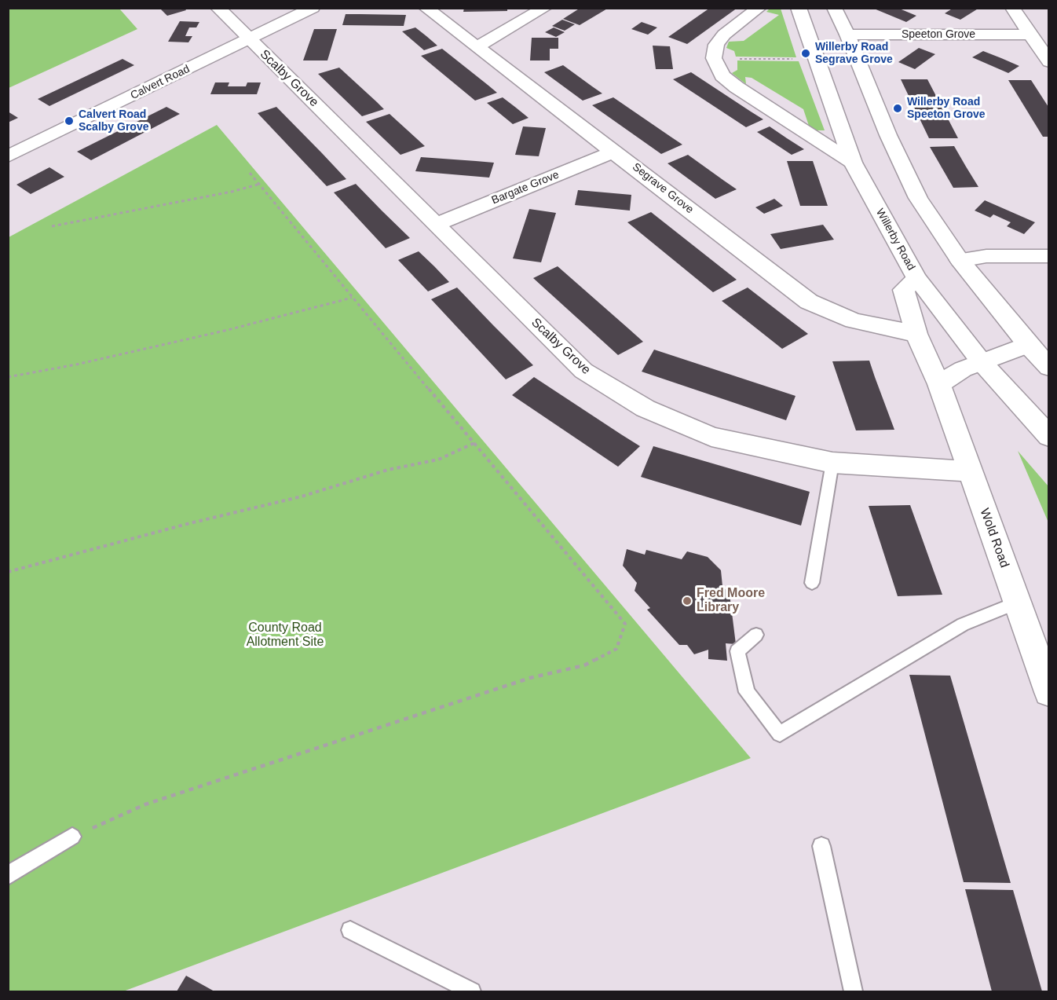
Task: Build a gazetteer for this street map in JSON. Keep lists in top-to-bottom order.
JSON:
{
  "streets": {
    "street": [
      "Speeton Grove",
      "Scalby Grove",
      "Calvert Road",
      "Bargate Grove",
      "Segrave Grove",
      "Willerby Road",
      "Wold Road"
    ]
  },
  "crossings": [
    ["Scalby Grove", "Calvert Road"],
    ["Scalby Grove", "Bargate Grove"],
    ["Scalby Grove", "Wold Road"],
    ["Bargate Grove", "Segrave Grove"],
    ["Segrave Grove", "Wold Road"],
    ["Willerby Road", "Wold Road"]
  ],
  "parks": ["County Road Allotment Site"],
  "places": [
    "Willerby Road Segrave Grove",
    "Willerby Road Speeton Grove",
    "Calvert Road Scalby Grove",
    "Fred Moore Library"
  ]
}
